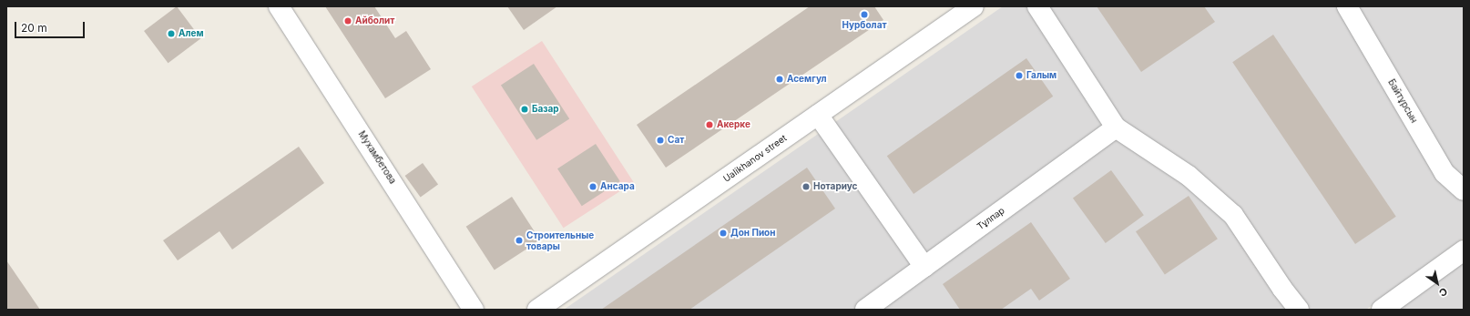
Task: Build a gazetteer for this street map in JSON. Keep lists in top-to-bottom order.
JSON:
{
  "streets": {
    "street": [
      "Байтұрсын",
      "Мухамбетова",
      "Ualikhanov street",
      "Тұлпар"
    ]
  },
  "places": [
    "Нурболат",
    "Айболит",
    "Алем",
    "Галым",
    "Асемгул",
    "Базар",
    "Акерке",
    "Сат",
    "Ансара",
    "Нотариус",
    "Дон Пион",
    "Строительные товары"
  ],
  "scale_bar": "20 m",
  "north": "bottom right"
}
